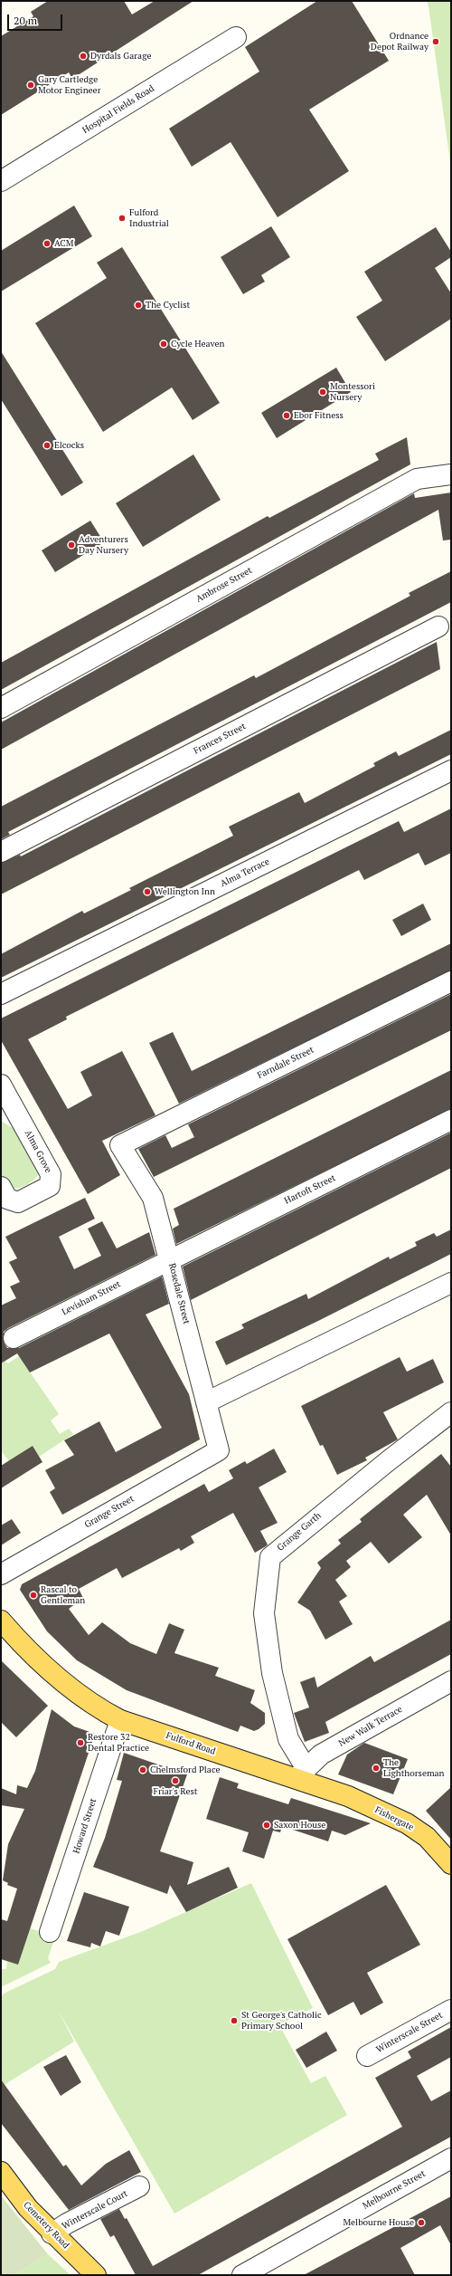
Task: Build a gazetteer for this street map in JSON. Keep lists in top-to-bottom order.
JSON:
{
  "streets": {
    "main road": ["Fulford Road", "Fishergate", "Cemetery Road"],
    "street": [
      "Hospital Fields Road",
      "Ambrose Street",
      "Frances Street",
      "Alma Terrace",
      "Farndale Street",
      "Alma Grove",
      "Hartoft Street",
      "Rosedale Street",
      "Levisham Street",
      "Grange Street",
      "Grange Garth",
      "New Walk Terrace",
      "Howard Street",
      "Winterscale Street",
      "Melbourne Street",
      "Winterscale Court"
    ]
  },
  "crossings": [
    ["Farndale Street", "Rosedale Street"],
    ["Hartoft Street", "Rosedale Street"],
    ["Hartoft Street", "Levisham Street"],
    ["Rosedale Street", "Levisham Street"],
    ["Rosedale Street", "Grange Street"],
    ["Grange Garth", "New Walk Terrace"],
    ["Grange Garth", "Fulford Road"],
    ["New Walk Terrace", "Fulford Road"],
    ["Fulford Road", "Fishergate"],
    ["Fulford Road", "Howard Street"],
    ["Winterscale Court", "Cemetery Road"]
  ],
  "places": [
    "Ordnance Depot Railway",
    "Dyrdals Garage",
    "Gary Cartledge Motor Engineer",
    "Fulford Industrial",
    "ACM",
    "The Cyclist",
    "Cycle Heaven",
    "Montessori Nursery",
    "Ebor Fitness",
    "Elcocks",
    "Adventurers Day Nursery",
    "Wellington Inn",
    "Rascal to Gentleman",
    "Restore 32 Dental Practice",
    "The Lighthorseman",
    "Chelmsford Place",
    "Friar's Rest",
    "Saxon House",
    "St George's Catholic Primary School",
    "Melbourne House"
  ],
  "scale_bar": "20 m"
}
